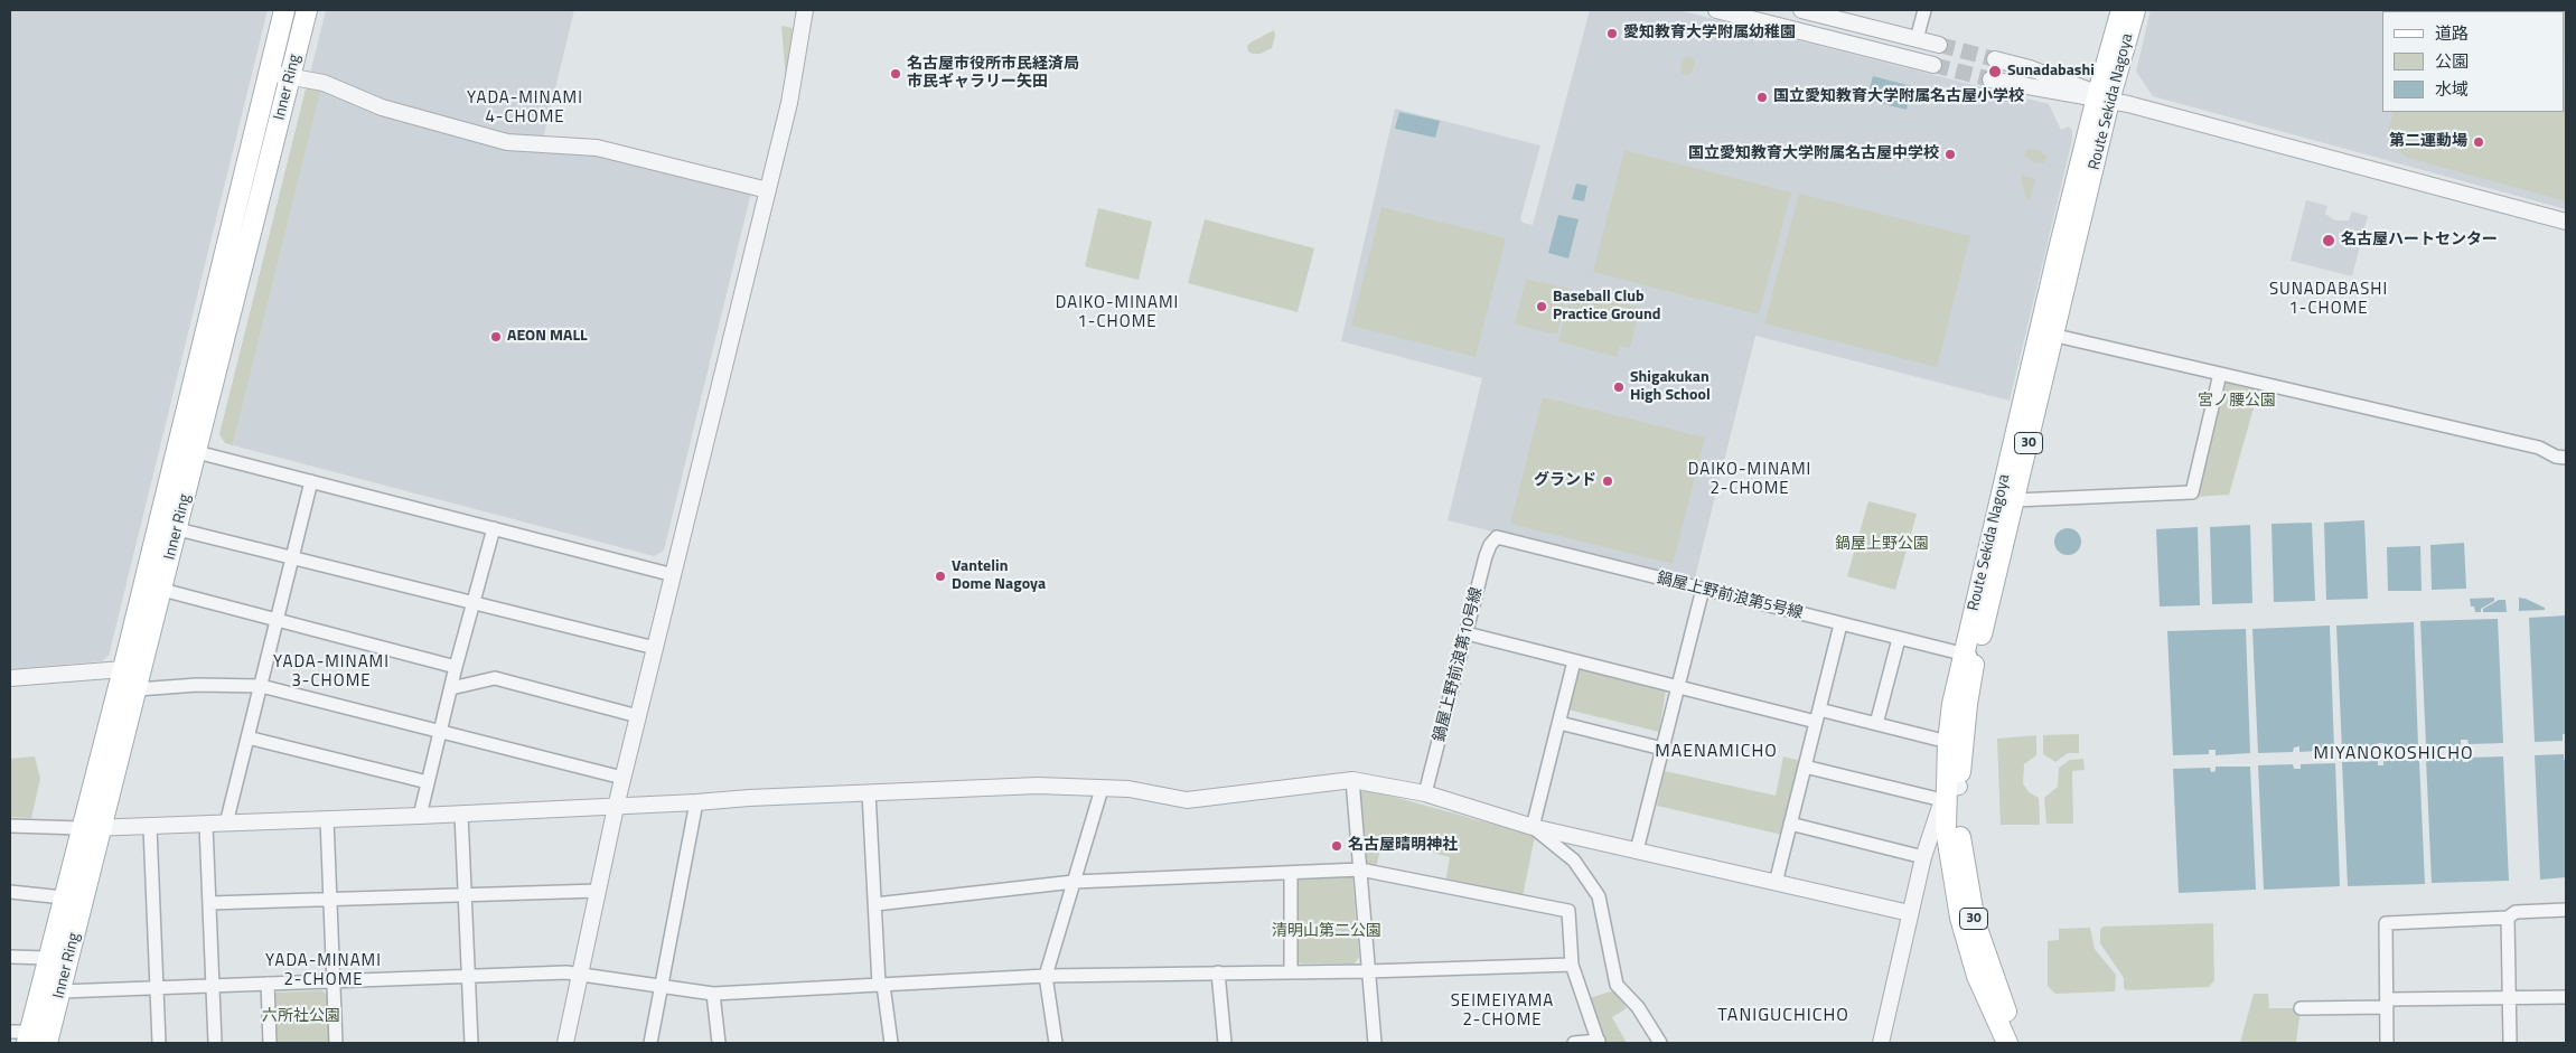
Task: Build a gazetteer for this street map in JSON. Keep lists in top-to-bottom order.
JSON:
{
  "streets": {
    "main road": ["Inner Ring", "Route Sekida Nagoya", "30"],
    "street": ["鍋屋上野前浪第5号線", "鍋屋上野前浪第10号線"]
  },
  "crossings": [
    ["Route Sekida Nagoya", "鍋屋上野前浪第5号線"],
    ["鍋屋上野前浪第5号線", "鍋屋上野前浪第10号線"]
  ],
  "districts": [
    "YADA-MINAMI 4-CHOME",
    "SUNADABASHI 1-CHOME",
    "DAIKO-MINAMI 1-CHOME",
    "DAIKO-MINAMI 2-CHOME",
    "YADA-MINAMI 3-CHOME",
    "MAENAMICHO",
    "MIYANOKOSHICHO",
    "YADA-MINAMI 2-CHOME",
    "SEIMEIYAMA 2-CHOME",
    "TANIGUCHICHO"
  ],
  "parks": [
    "宮ノ腰公園",
    "鍋屋上野公園",
    "清明山第二公園",
    "六所社公園"
  ],
  "places": [
    "愛知教育大学附属幼稚園",
    "Sunadabashi",
    "名古屋市役所市民経済局 市民ギャラリー矢田",
    "国立愛知教育大学附属名古屋小学校",
    "第二運動場",
    "国立愛知教育大学附属名古屋中学校",
    "名古屋ハートセンター",
    "Baseball Club Practice Ground",
    "AEON MALL",
    "Shigakukan High School",
    "グランド",
    "Vantelin Dome Nagoya",
    "名古屋晴明神社"
  ],
  "legend": ["道路", "公園", "水域"]
}
